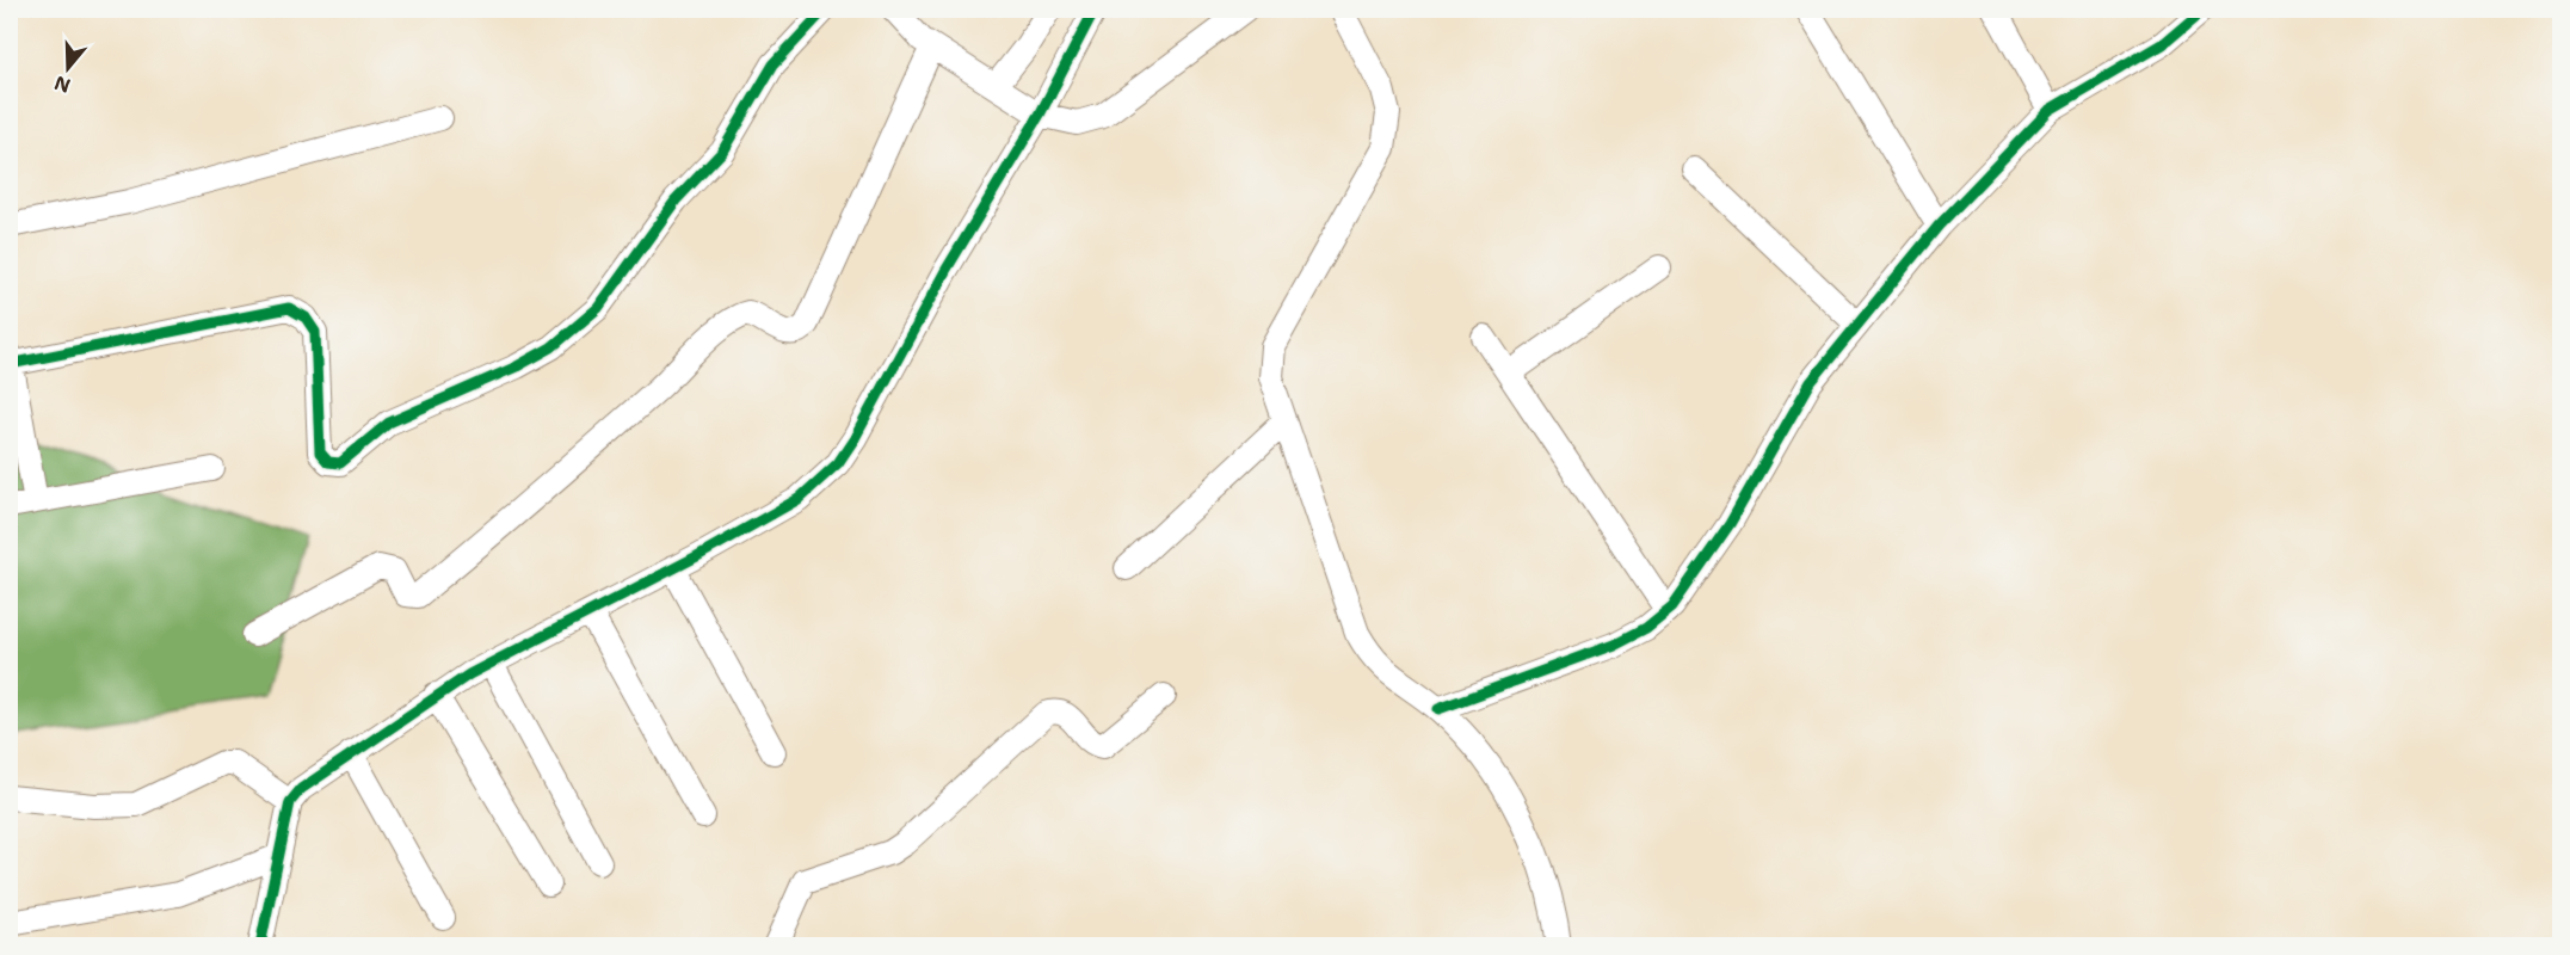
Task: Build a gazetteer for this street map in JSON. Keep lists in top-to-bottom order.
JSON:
{
  "north": "bottom"
}
